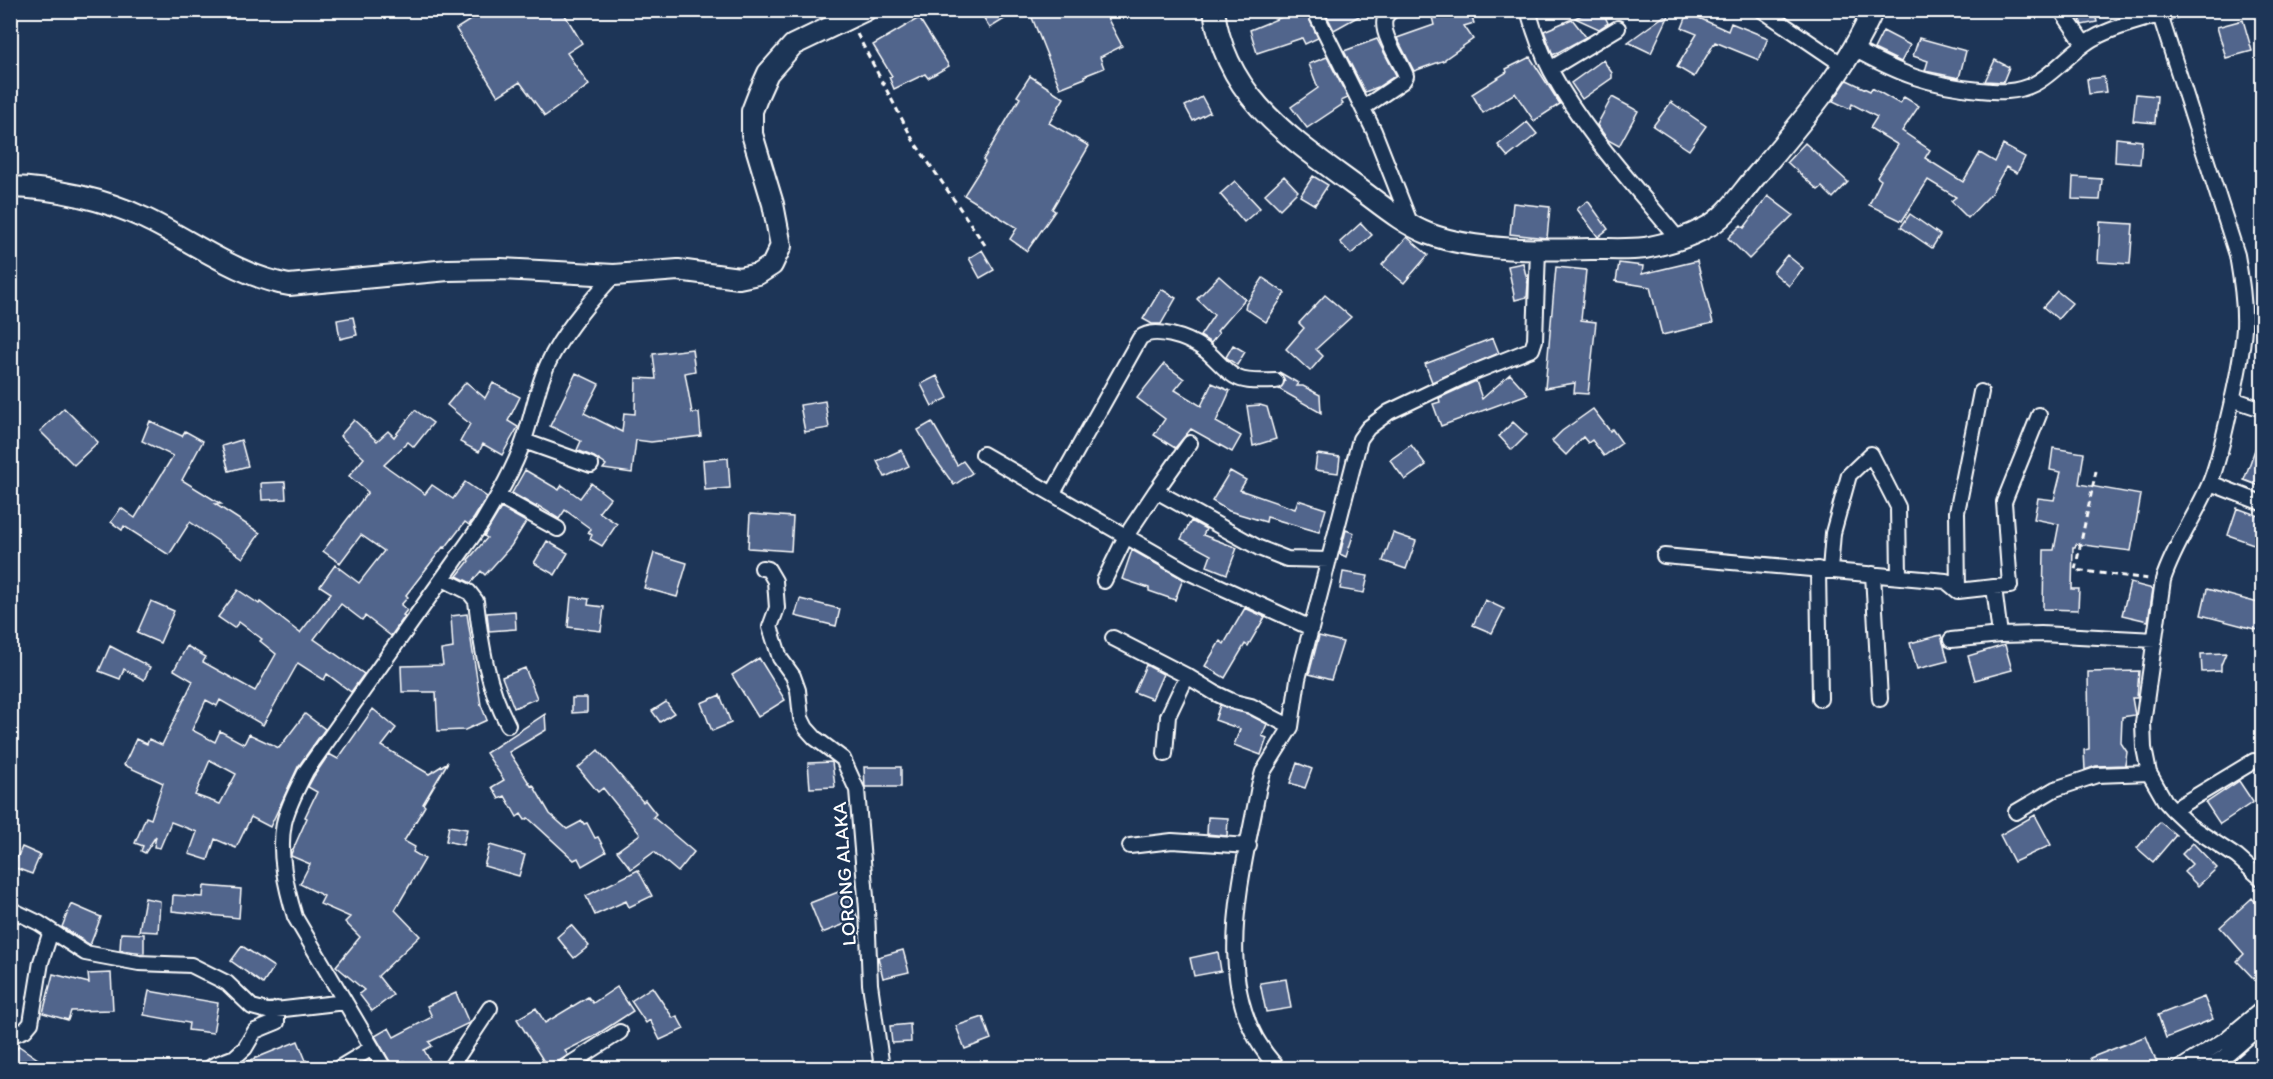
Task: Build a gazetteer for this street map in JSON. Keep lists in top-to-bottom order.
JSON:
{
  "streets": {
    "street": ["LORONG ALAKA"]
  }
}
